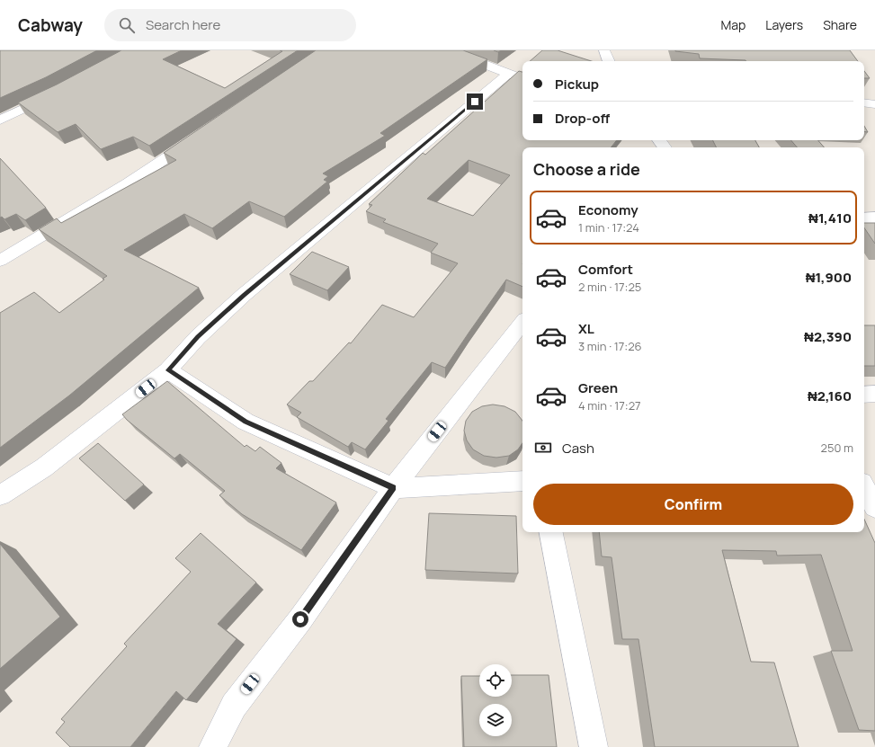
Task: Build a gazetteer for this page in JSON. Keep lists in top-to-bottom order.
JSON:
{
  "page": {
    "header": "Cabway",
    "search": "Search here",
    "nav": ["Map", "Layers", "Share"],
    "banner": ["Pickup", "Drop-off"],
    "heading": "Choose a ride",
    "list": [
      {
        "name": "Economy",
        "note": "1 min · 17:24",
        "value": "₦1,410"
      },
      {
        "name": "Comfort",
        "note": "2 min · 17:25",
        "value": "₦1,900"
      },
      {
        "name": "XL",
        "note": "3 min · 17:26",
        "value": "₦2,390"
      },
      {
        "name": "Green",
        "note": "4 min · 17:27",
        "value": "₦2,160"
      }
    ],
    "pay": ["Cash", "250 m"],
    "buttons": "Confirm"
  }
}
